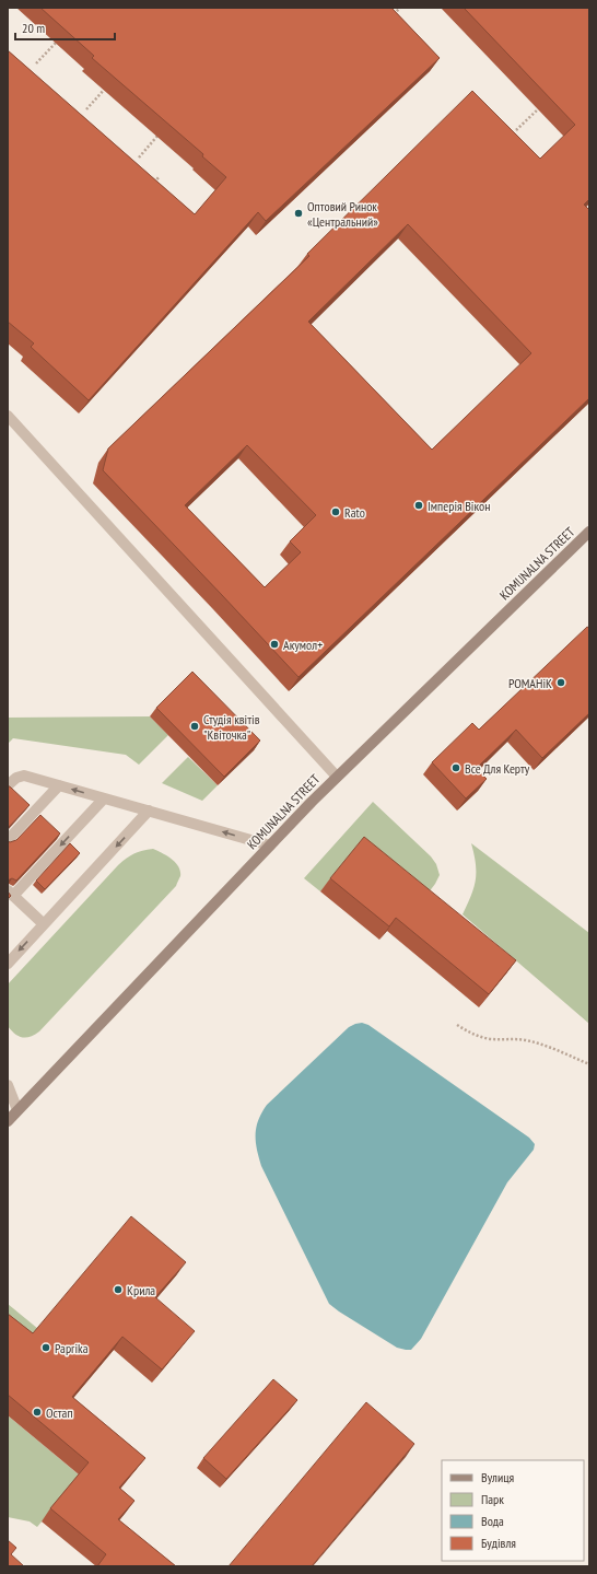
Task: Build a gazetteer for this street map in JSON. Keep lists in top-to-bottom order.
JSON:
{
  "streets": {
    "main road": ["KOMUNALNA STREET"]
  },
  "places": [
    "Оптовий Ринок «Центральний»",
    "Імперія Вікон",
    "Rato",
    "Акумол+",
    "РОМАНіК",
    "Студія квітів \"Квіточка\"",
    "Все Для Керту",
    "Крила",
    "Paprika",
    "Остап"
  ],
  "legend": [
    "Вулиця",
    "Парк",
    "Вода",
    "Будівля"
  ],
  "scale_bar": "20 m"
}
